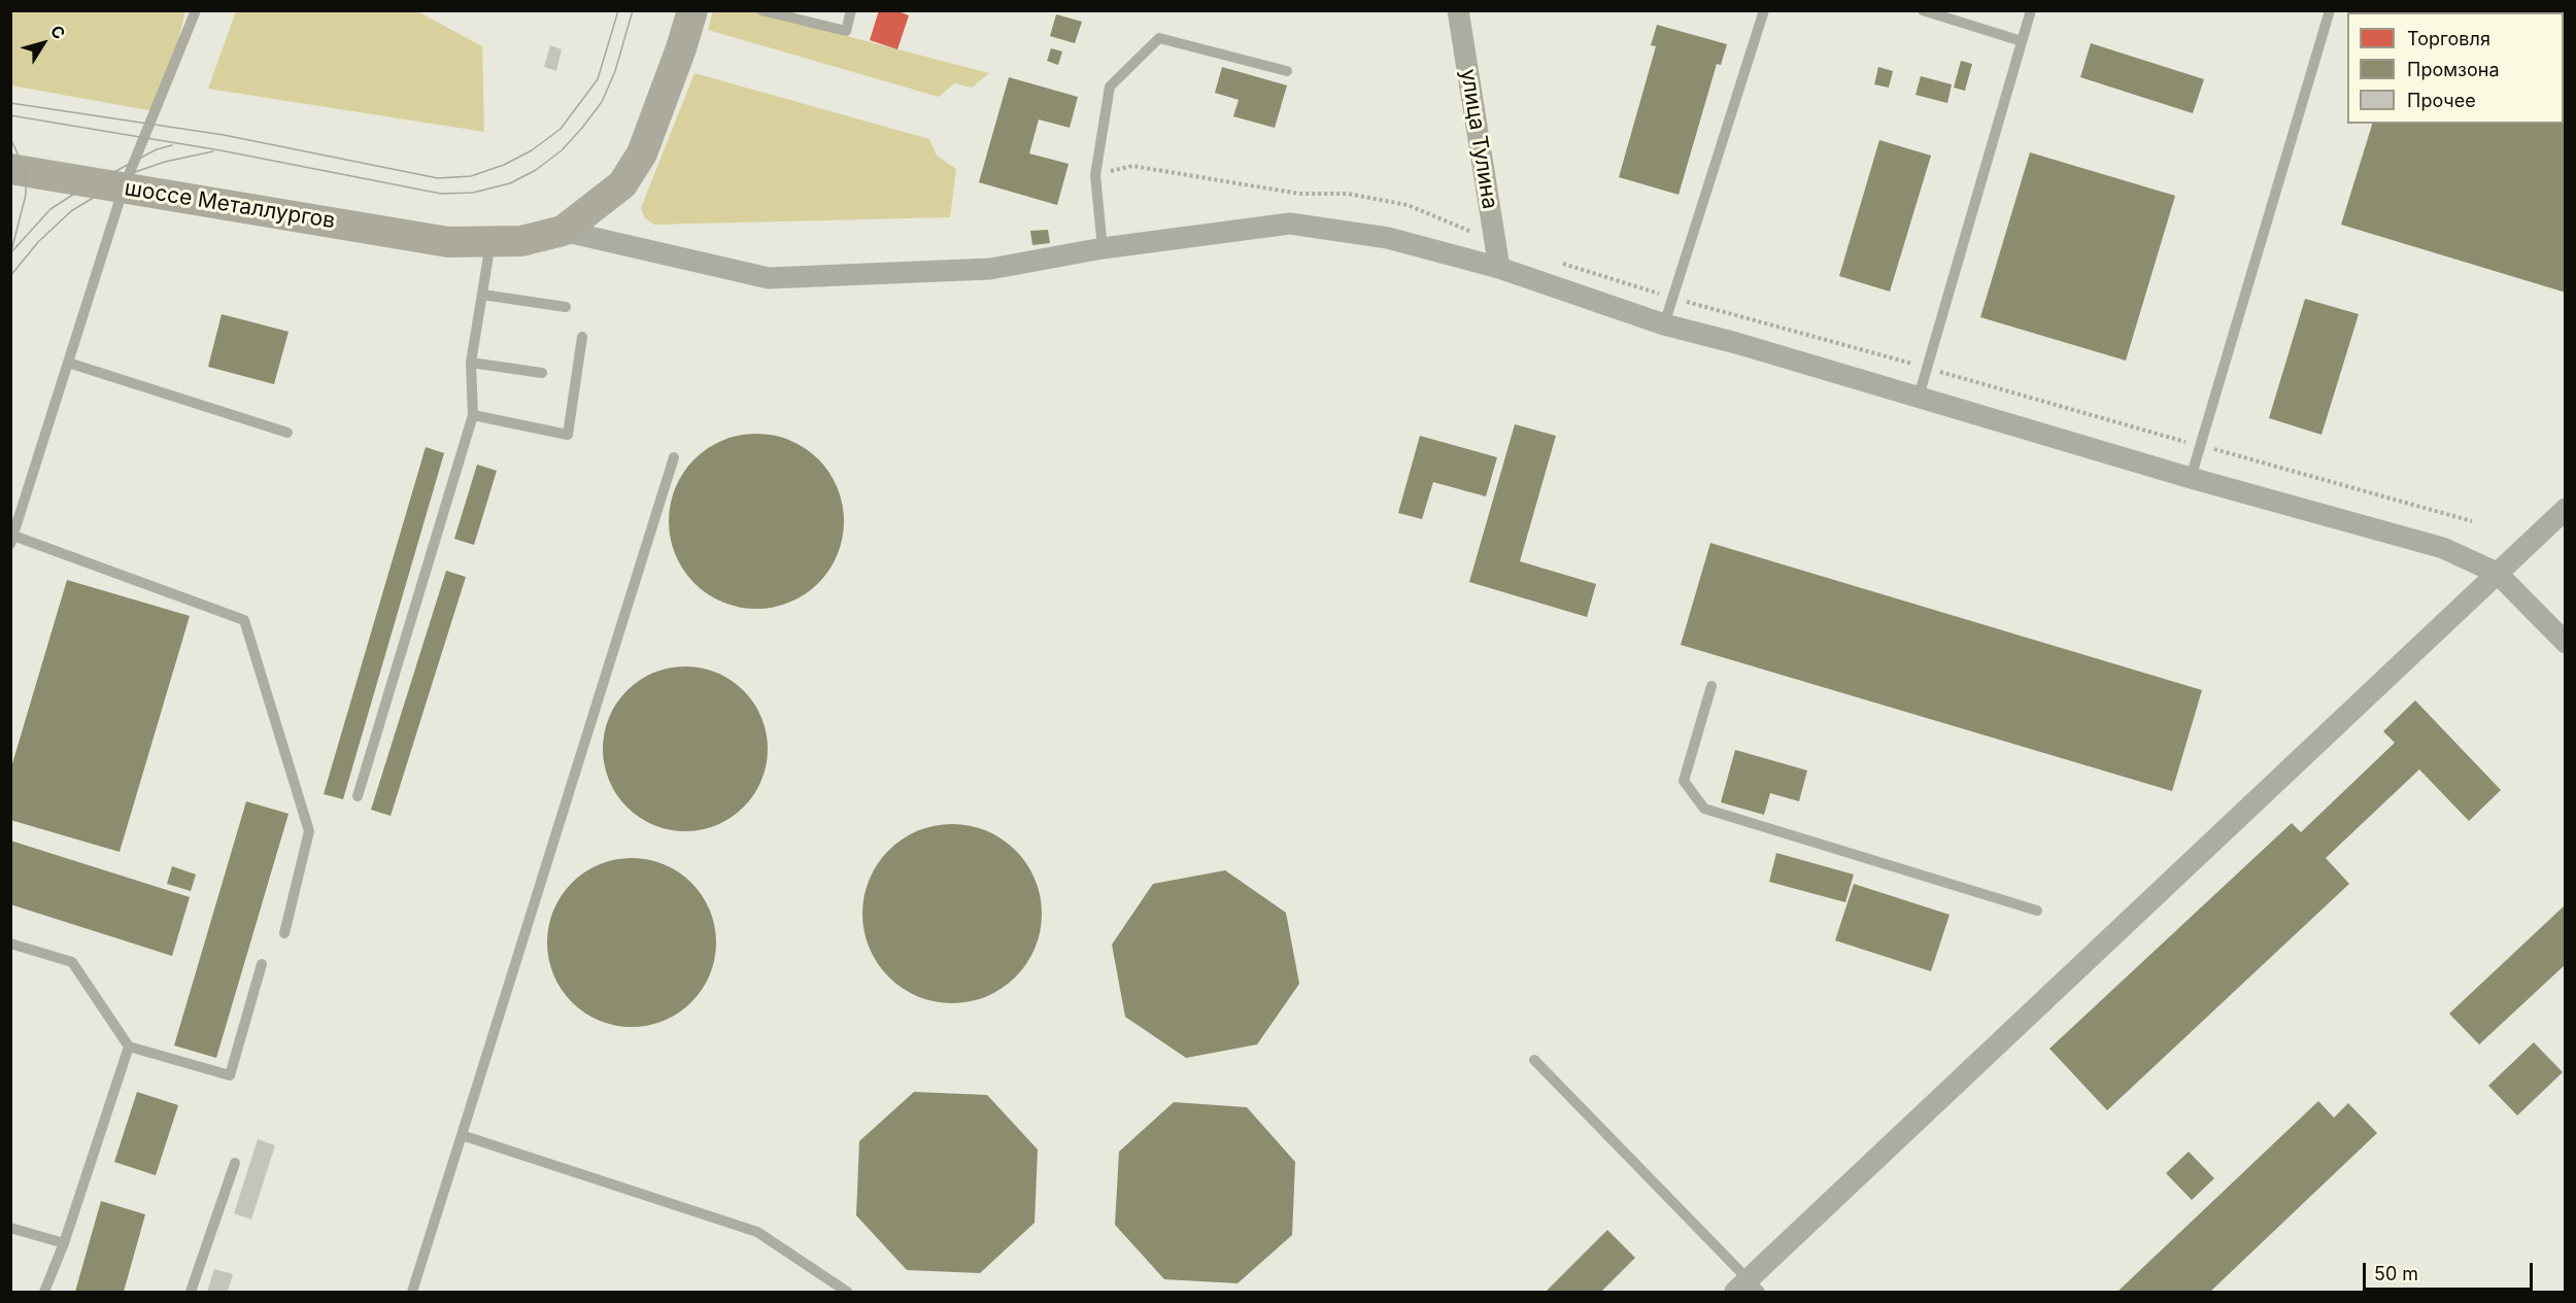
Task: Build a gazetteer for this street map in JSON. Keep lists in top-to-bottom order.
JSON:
{
  "streets": {
    "main road": ["шоссе Металлургов"],
    "street": ["улица Тулина"]
  },
  "legend": ["Торговля", "Промзона", "Прочее"],
  "scale_bar": "50 m",
  "north": "top right"
}
